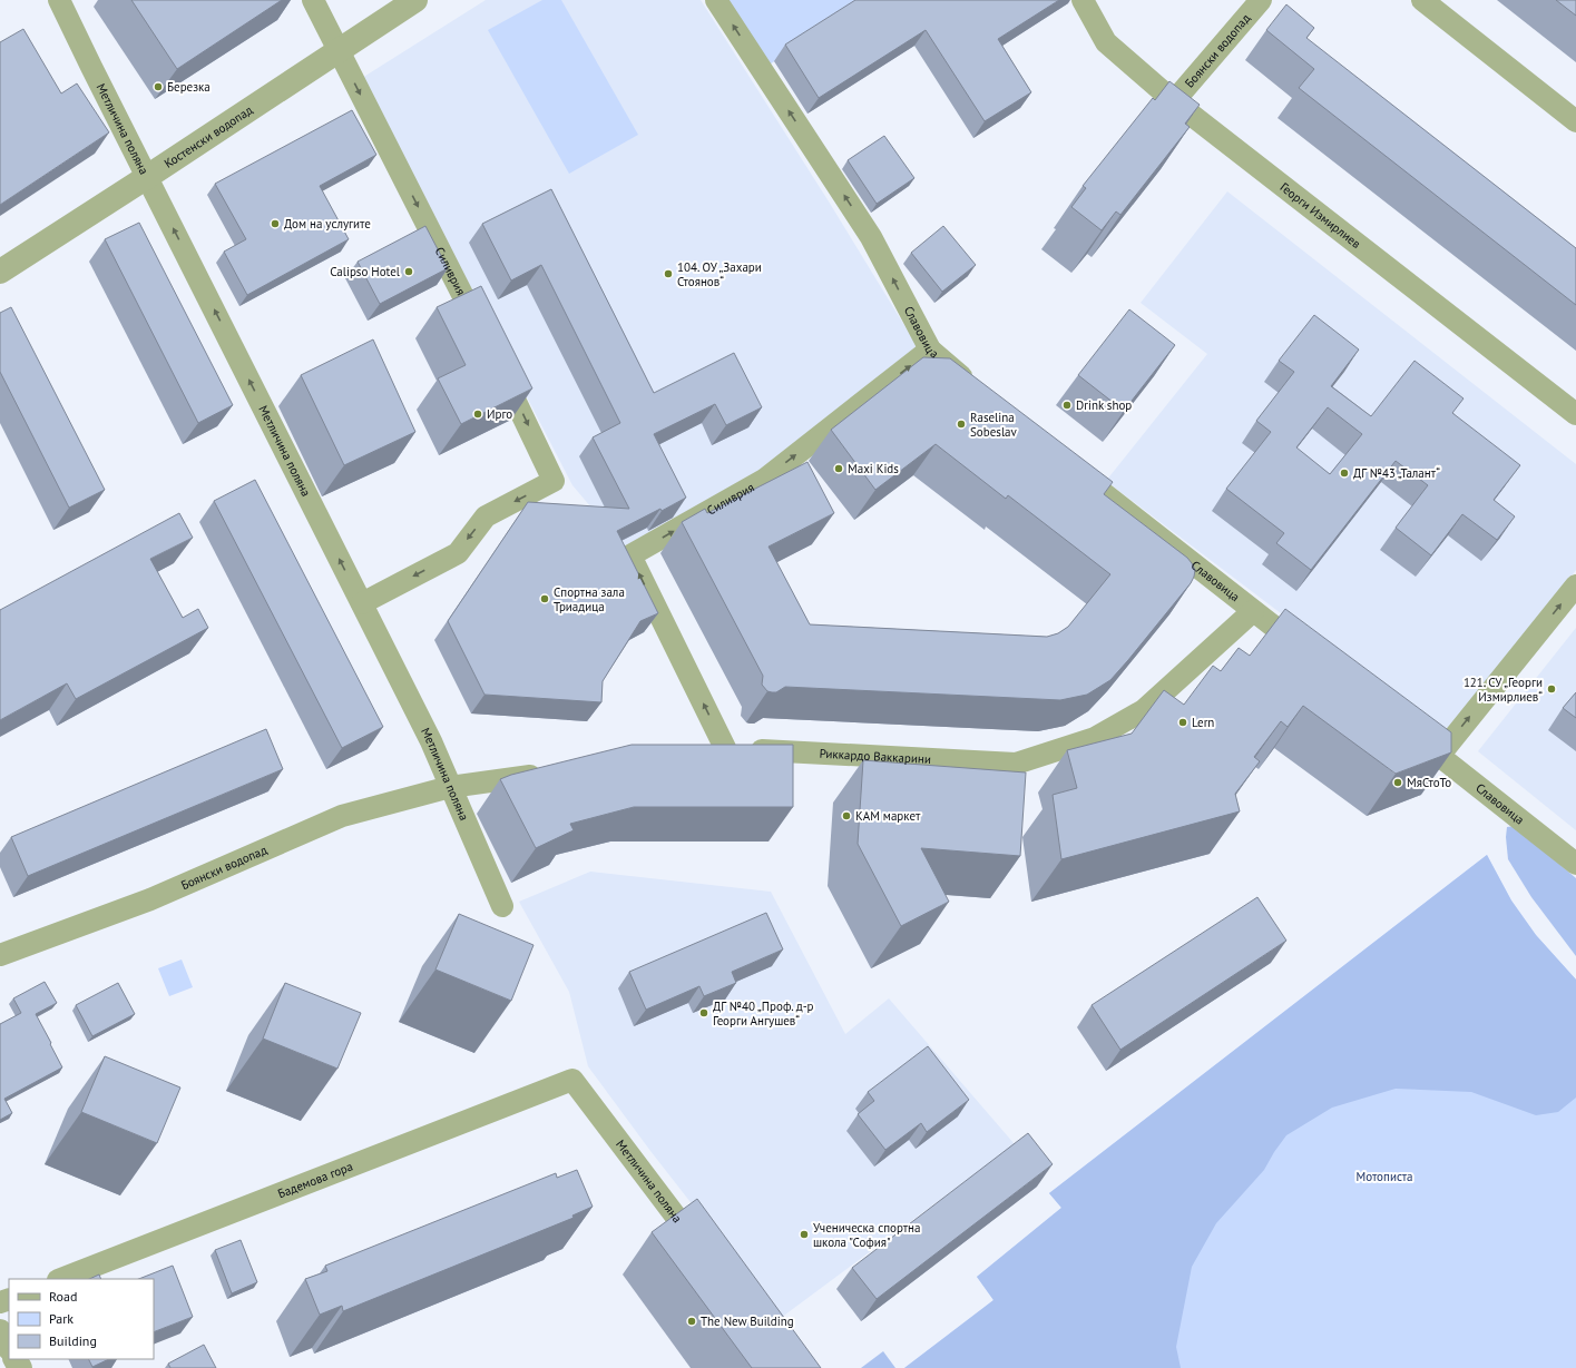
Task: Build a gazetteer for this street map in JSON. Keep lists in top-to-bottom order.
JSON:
{
  "streets": {
    "street": [
      "Боянски водопад",
      "Метличина поляна",
      "Костенски водопад",
      "Георги Измирлиев",
      "Силиврия",
      "Славовица",
      "Риккардо Ваккарини",
      "Бадемова гора"
    ]
  },
  "crossings": [
    ["Боянски водопад", "Метличина поляна"],
    ["Боянски водопад", "Георги Измирлиев"],
    ["Метличина поляна", "Костенски водопад"],
    ["Метличина поляна", "Силиврия"],
    ["Метличина поляна", "Бадемова гора"],
    ["Костенски водопад", "Силиврия"],
    ["Силиврия", "Славовица"],
    ["Силиврия", "Риккардо Ваккарини"],
    ["Славовица", "Риккардо Ваккарини"]
  ],
  "one_way": ["Метличина поляна", "Славовица"],
  "parks": ["Мотописта"],
  "places": [
    "Березка",
    "Дом на услугите",
    "Calipso Hotel",
    "104. ОУ „Захари Стоянов“",
    "Drink shop",
    "Ирго",
    "Raselina Sobeslav",
    "Maxi Kids",
    "ДГ №43 „Талант“",
    "Спортна зала Триадица",
    "121. СУ „Георги Измирлиев“",
    "Lern",
    "МяСтоТо",
    "КАМ маркет",
    "ДГ №40 „Проф. д-р Георги Ангушев“",
    "Ученическа спортна школа \"София\"",
    "The New Building"
  ],
  "legend": ["Road", "Park", "Building"]
}
